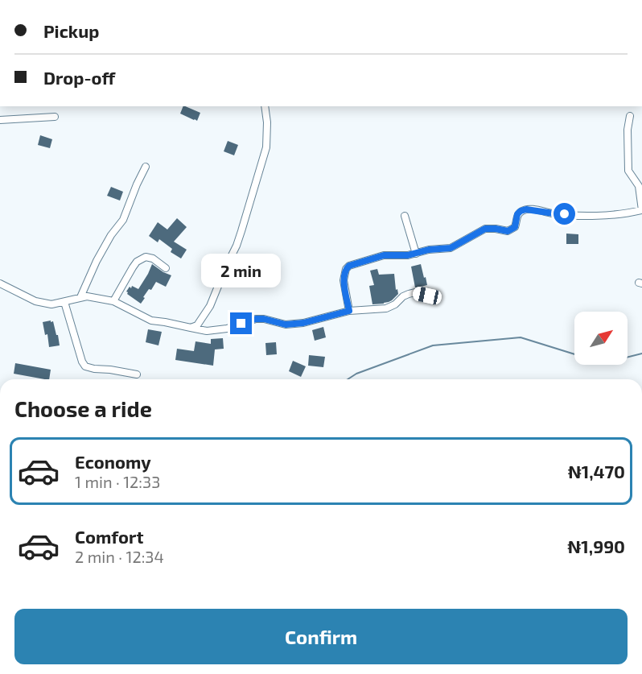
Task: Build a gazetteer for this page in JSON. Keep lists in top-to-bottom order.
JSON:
{
  "north": "top right",
  "page": {
    "banner": ["Pickup", "Drop-off"],
    "bubble": "2 min",
    "heading": "Choose a ride",
    "list": [
      {
        "name": "Economy",
        "note": "1 min · 12:33",
        "value": "₦1,470"
      },
      {
        "name": "Comfort",
        "note": "2 min · 12:34",
        "value": "₦1,990"
      }
    ],
    "buttons": "Confirm"
  }
}
